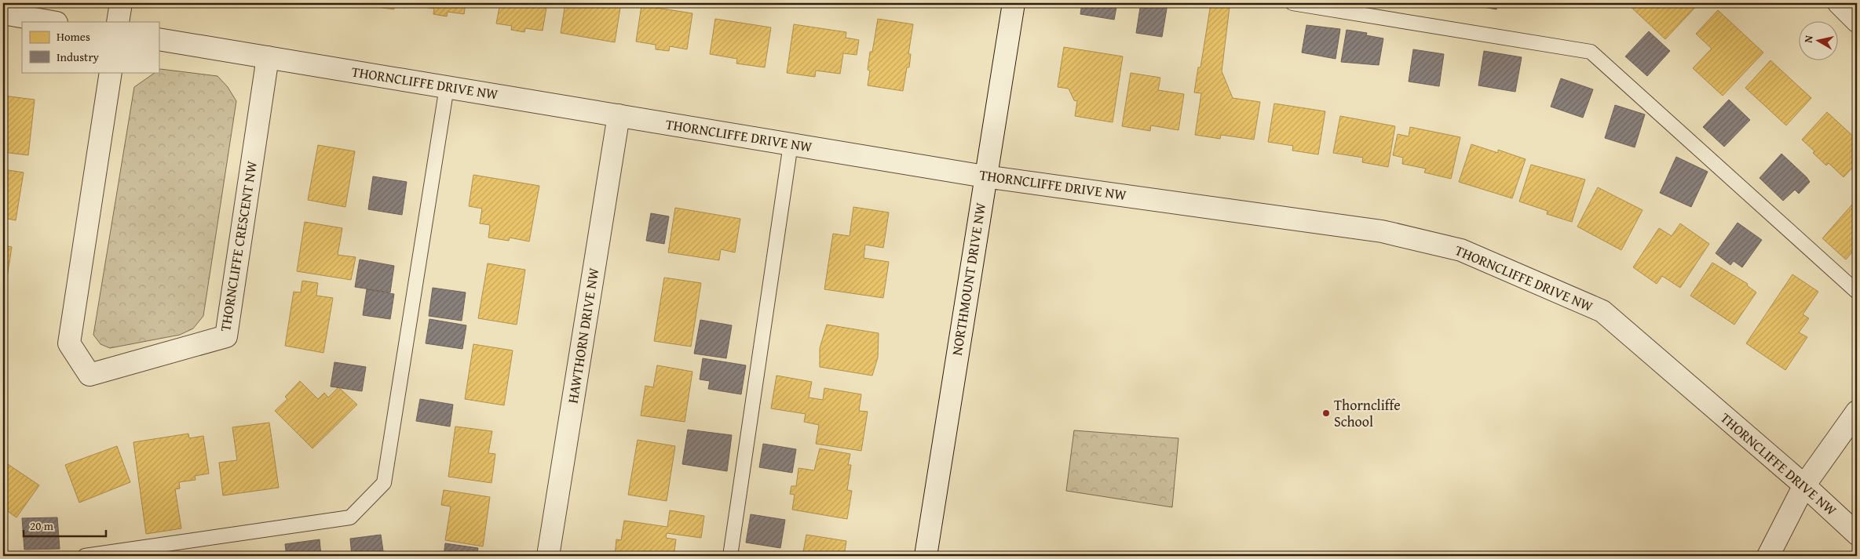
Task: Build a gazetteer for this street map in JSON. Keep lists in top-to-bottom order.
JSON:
{
  "streets": {
    "street": [
      "THORNCLIFFE DRIVE NW",
      "THORNCLIFFE CRESCENT NW",
      "NORTHMOUNT DRIVE NW",
      "HAWTHORN DRIVE NW"
    ]
  },
  "crossings": [
    ["THORNCLIFFE DRIVE NW", "THORNCLIFFE CRESCENT NW"],
    ["THORNCLIFFE DRIVE NW", "NORTHMOUNT DRIVE NW"],
    ["THORNCLIFFE DRIVE NW", "HAWTHORN DRIVE NW"]
  ],
  "places": ["Thorncliffe School"],
  "legend": ["Homes", "Industry"],
  "scale_bar": "20 m",
  "north": "left"
}
